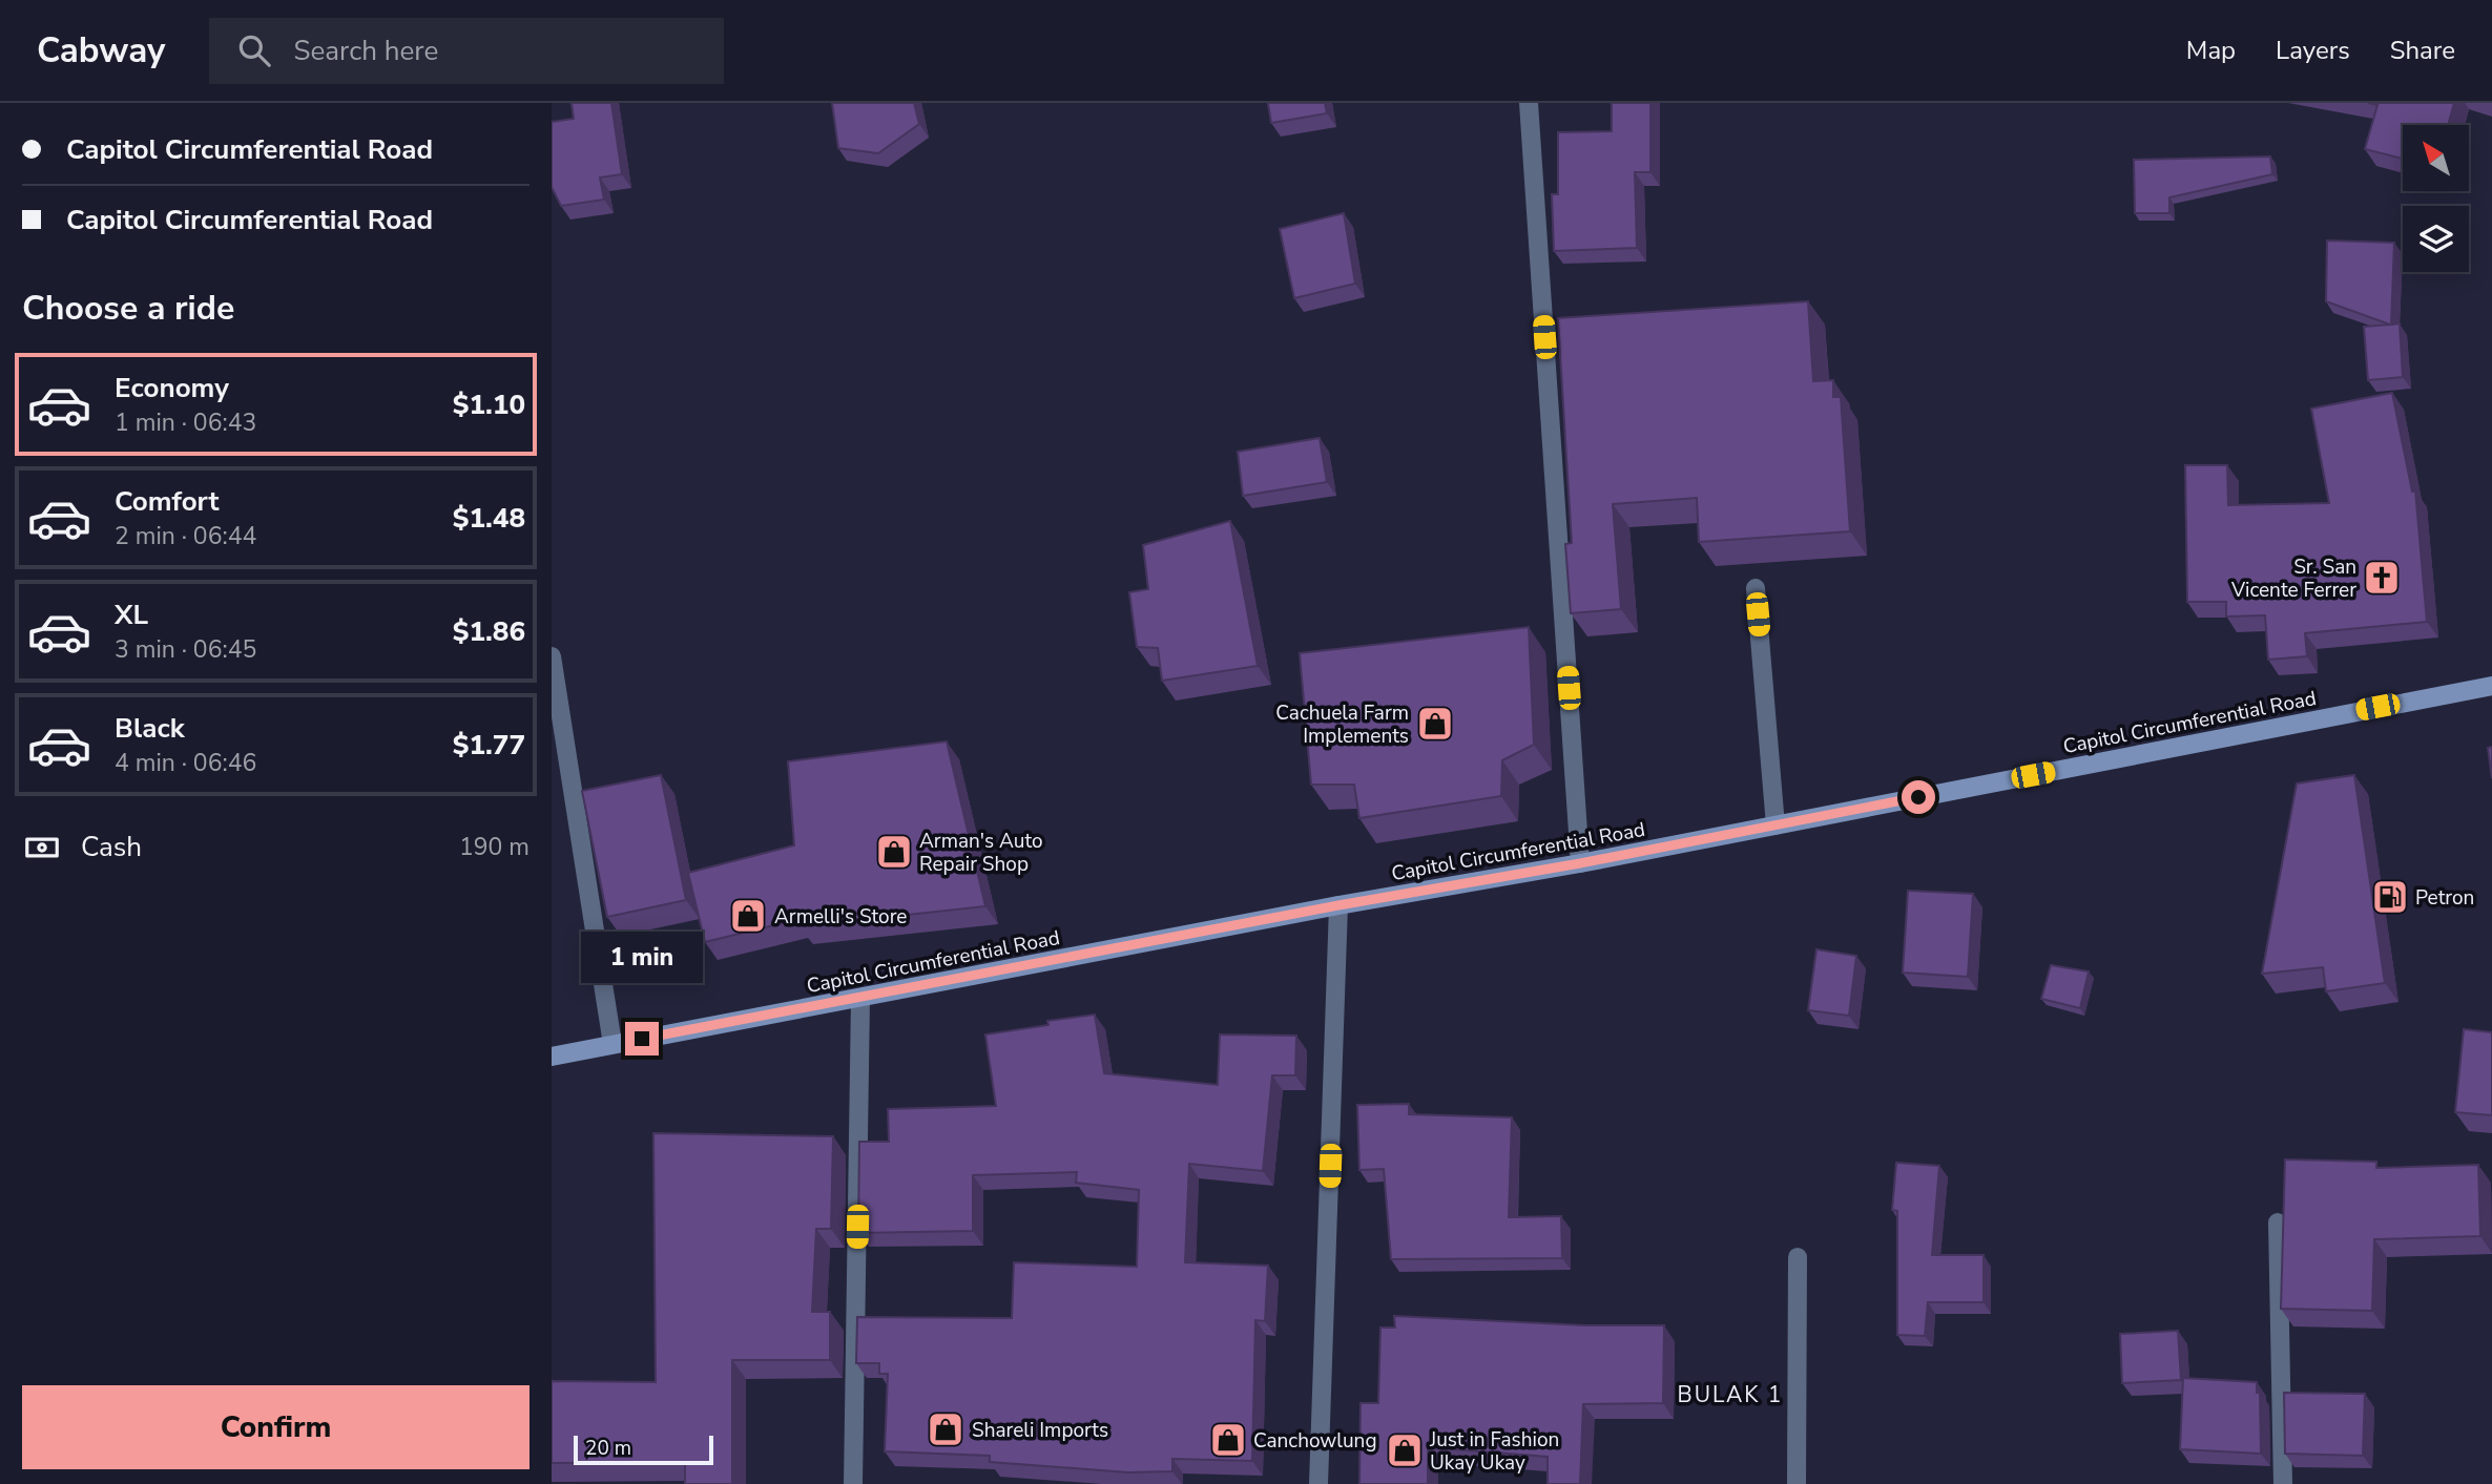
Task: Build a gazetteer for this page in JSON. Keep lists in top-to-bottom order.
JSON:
{
  "streets": {
    "main road": ["Capitol Circumferential Road"]
  },
  "districts": ["BULAK 1"],
  "places": {
    "church": ["Sr. San Vicente Ferrer"],
    "shop": [
      "Cachuela Farm Implements",
      "Arman's Auto Repair Shop",
      "Armelli's Store",
      "Shareli Imports",
      "Canchowlung",
      "Just in Fashion Ukay Ukay"
    ],
    "fuel station": ["Petron"]
  },
  "scale_bar": "20 m",
  "north": "top left",
  "page": {
    "header": "Cabway",
    "search": "Search here",
    "nav": ["Map", "Layers", "Share"],
    "banner": ["Capitol Circumferential Road", "Capitol Circumferential Road"],
    "heading": "Choose a ride",
    "list": [
      {
        "name": "Economy",
        "note": "1 min · 06:43",
        "value": "$1.10"
      },
      {
        "name": "Comfort",
        "note": "2 min · 06:44",
        "value": "$1.48"
      },
      {
        "name": "XL",
        "note": "3 min · 06:45",
        "value": "$1.86"
      },
      {
        "name": "Black",
        "note": "4 min · 06:46",
        "value": "$1.77"
      }
    ],
    "pay": ["Cash", "190 m"],
    "bubble": "1 min",
    "buttons": "Confirm",
    "scale": "20 m"
  }
}
